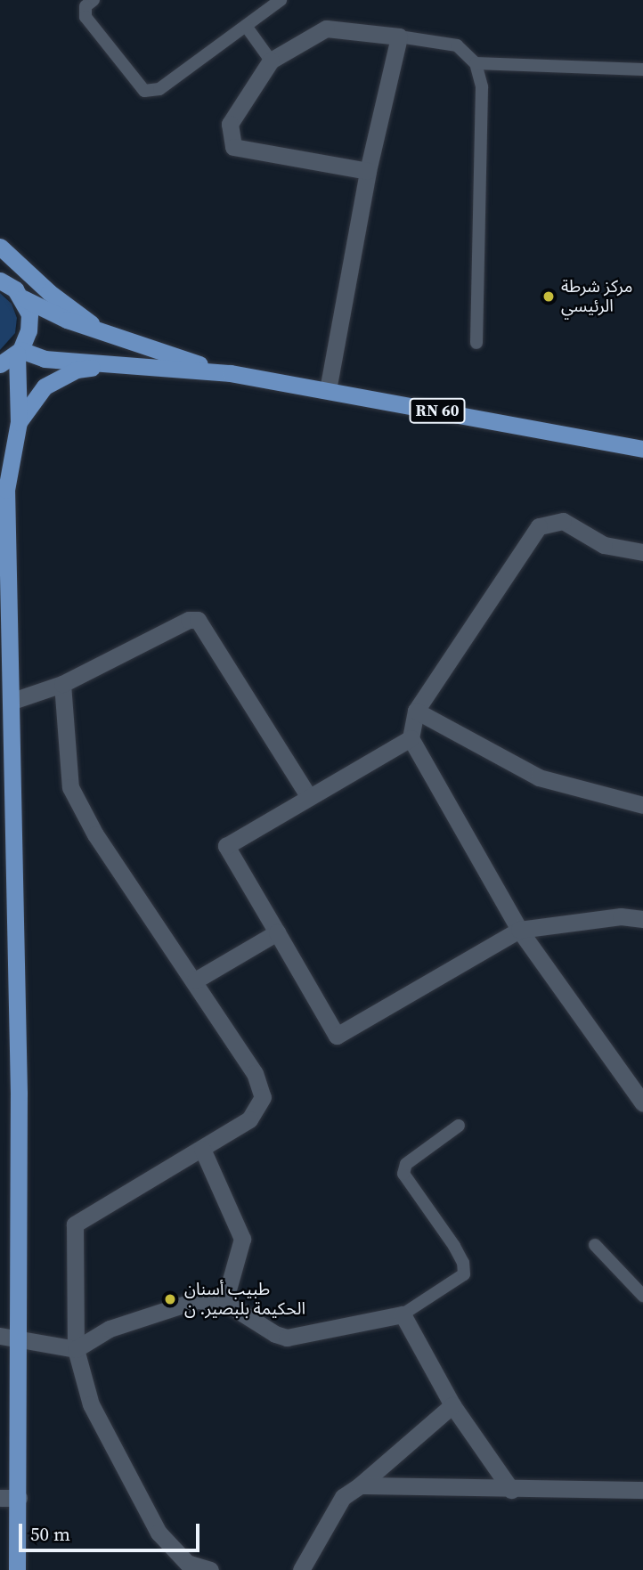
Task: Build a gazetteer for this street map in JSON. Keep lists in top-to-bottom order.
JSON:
{
  "streets": {
    "main road": ["RN 60"]
  },
  "places": ["مركز شرطة الرئيسي", "طبيب أسنان الحكيمة بلبصير. ن"],
  "scale_bar": "50 m"
}
